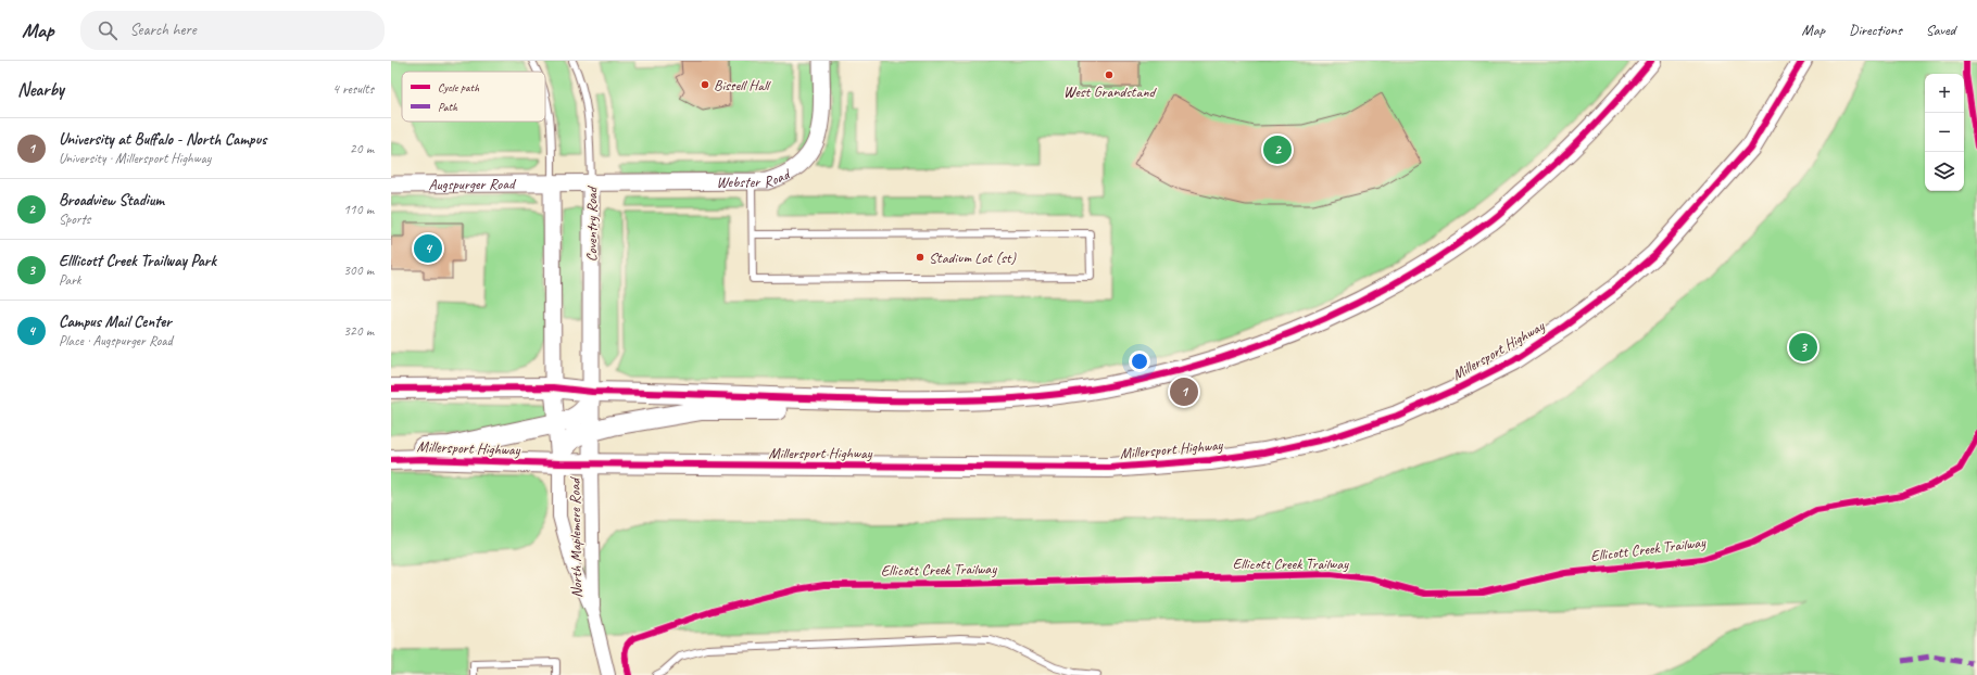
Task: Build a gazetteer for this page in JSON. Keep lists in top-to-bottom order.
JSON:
{
  "streets": {
    "main road": ["Millersport Highway"],
    "street": [
      "Webster Road",
      "Augspurger Road",
      "Coventry Road",
      "North Maplemere Road"
    ],
    "cycle path": ["Ellicott Creek Trailway"]
  },
  "crossings": [
    ["Webster Road", "Augspurger Road"],
    ["Webster Road", "Coventry Road"],
    ["Augspurger Road", "Coventry Road"],
    ["Coventry Road", "Millersport Highway"],
    ["Coventry Road", "North Maplemere Road"],
    ["Millersport Highway", "North Maplemere Road"]
  ],
  "places": ["West Grandstand", "Bissell Hall", "Stadium Lot (st)"],
  "legend": ["Cycle path", "Path"],
  "page": {
    "header": "Map",
    "search": "Search here",
    "nav": ["Map", "Directions", "Saved"],
    "heading": ["Nearby", "4 results"],
    "map_buttons": ["+", "−"],
    "list": [
      {
        "mark": "1",
        "name": "University at Buffalo - North Campus",
        "note": "University · Millersport Highway",
        "value": "20 m"
      },
      {
        "mark": "2",
        "name": "Broadview Stadium",
        "note": "Sports",
        "value": "110 m"
      },
      {
        "mark": "3",
        "name": "Elllicott Creek Trailway Park",
        "note": "Park",
        "value": "300 m"
      },
      {
        "mark": "4",
        "name": "Campus Mail Center",
        "note": "Place · Augspurger Road",
        "value": "320 m"
      }
    ],
    "pins": [
      "2",
      "4",
      "3",
      "1"
    ]
  }
}
